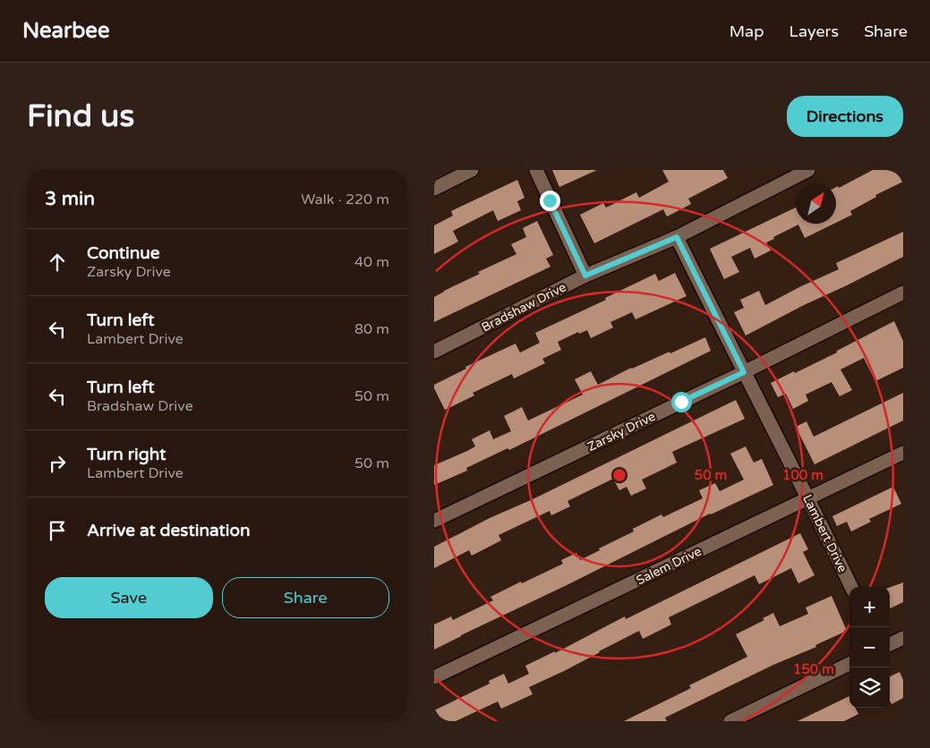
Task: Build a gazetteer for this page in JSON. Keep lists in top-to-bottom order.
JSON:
{
  "streets": {
    "street": [
      "Bradshaw Drive",
      "Zarsky Drive",
      "Lambert Drive",
      "Salem Drive"
    ]
  },
  "crossings": [
    ["Bradshaw Drive", "Lambert Drive"],
    ["Zarsky Drive", "Lambert Drive"],
    ["Lambert Drive", "Salem Drive"]
  ],
  "north": "top right",
  "page": {
    "header": "Nearbee",
    "nav": ["Map", "Layers", "Share"],
    "buttons": [
      "Directions",
      ["Save", "Share"]
    ],
    "title": "Find us",
    "heading": ["3 min", "Walk · 220 m"],
    "list": [
      ["Continue", "Zarsky Drive", "40 m"],
      ["Turn left", "Lambert Drive", "80 m"],
      ["Turn left", "Bradshaw Drive", "50 m"],
      ["Turn right", "Lambert Drive", "50 m"],
      "Arrive at destination"
    ],
    "map_buttons": ["+", "−"]
  },
  "rings": ["50 m", "100 m", "150 m"]
}
